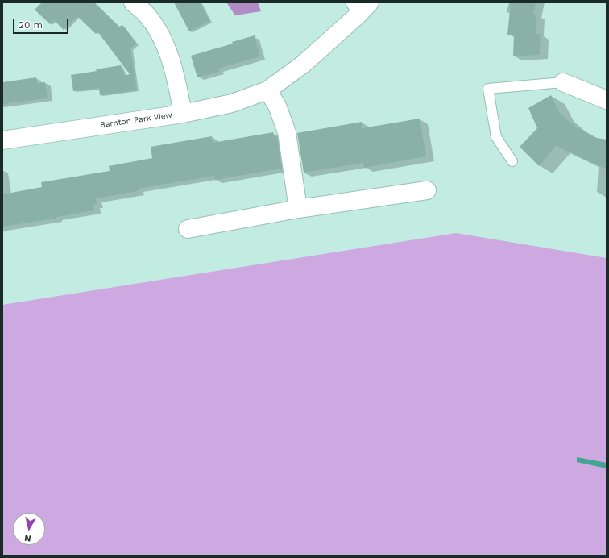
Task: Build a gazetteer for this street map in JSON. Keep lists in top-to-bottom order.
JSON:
{
  "streets": {
    "street": ["Barnton Park View"]
  },
  "scale_bar": "20 m",
  "north": "bottom"
}
